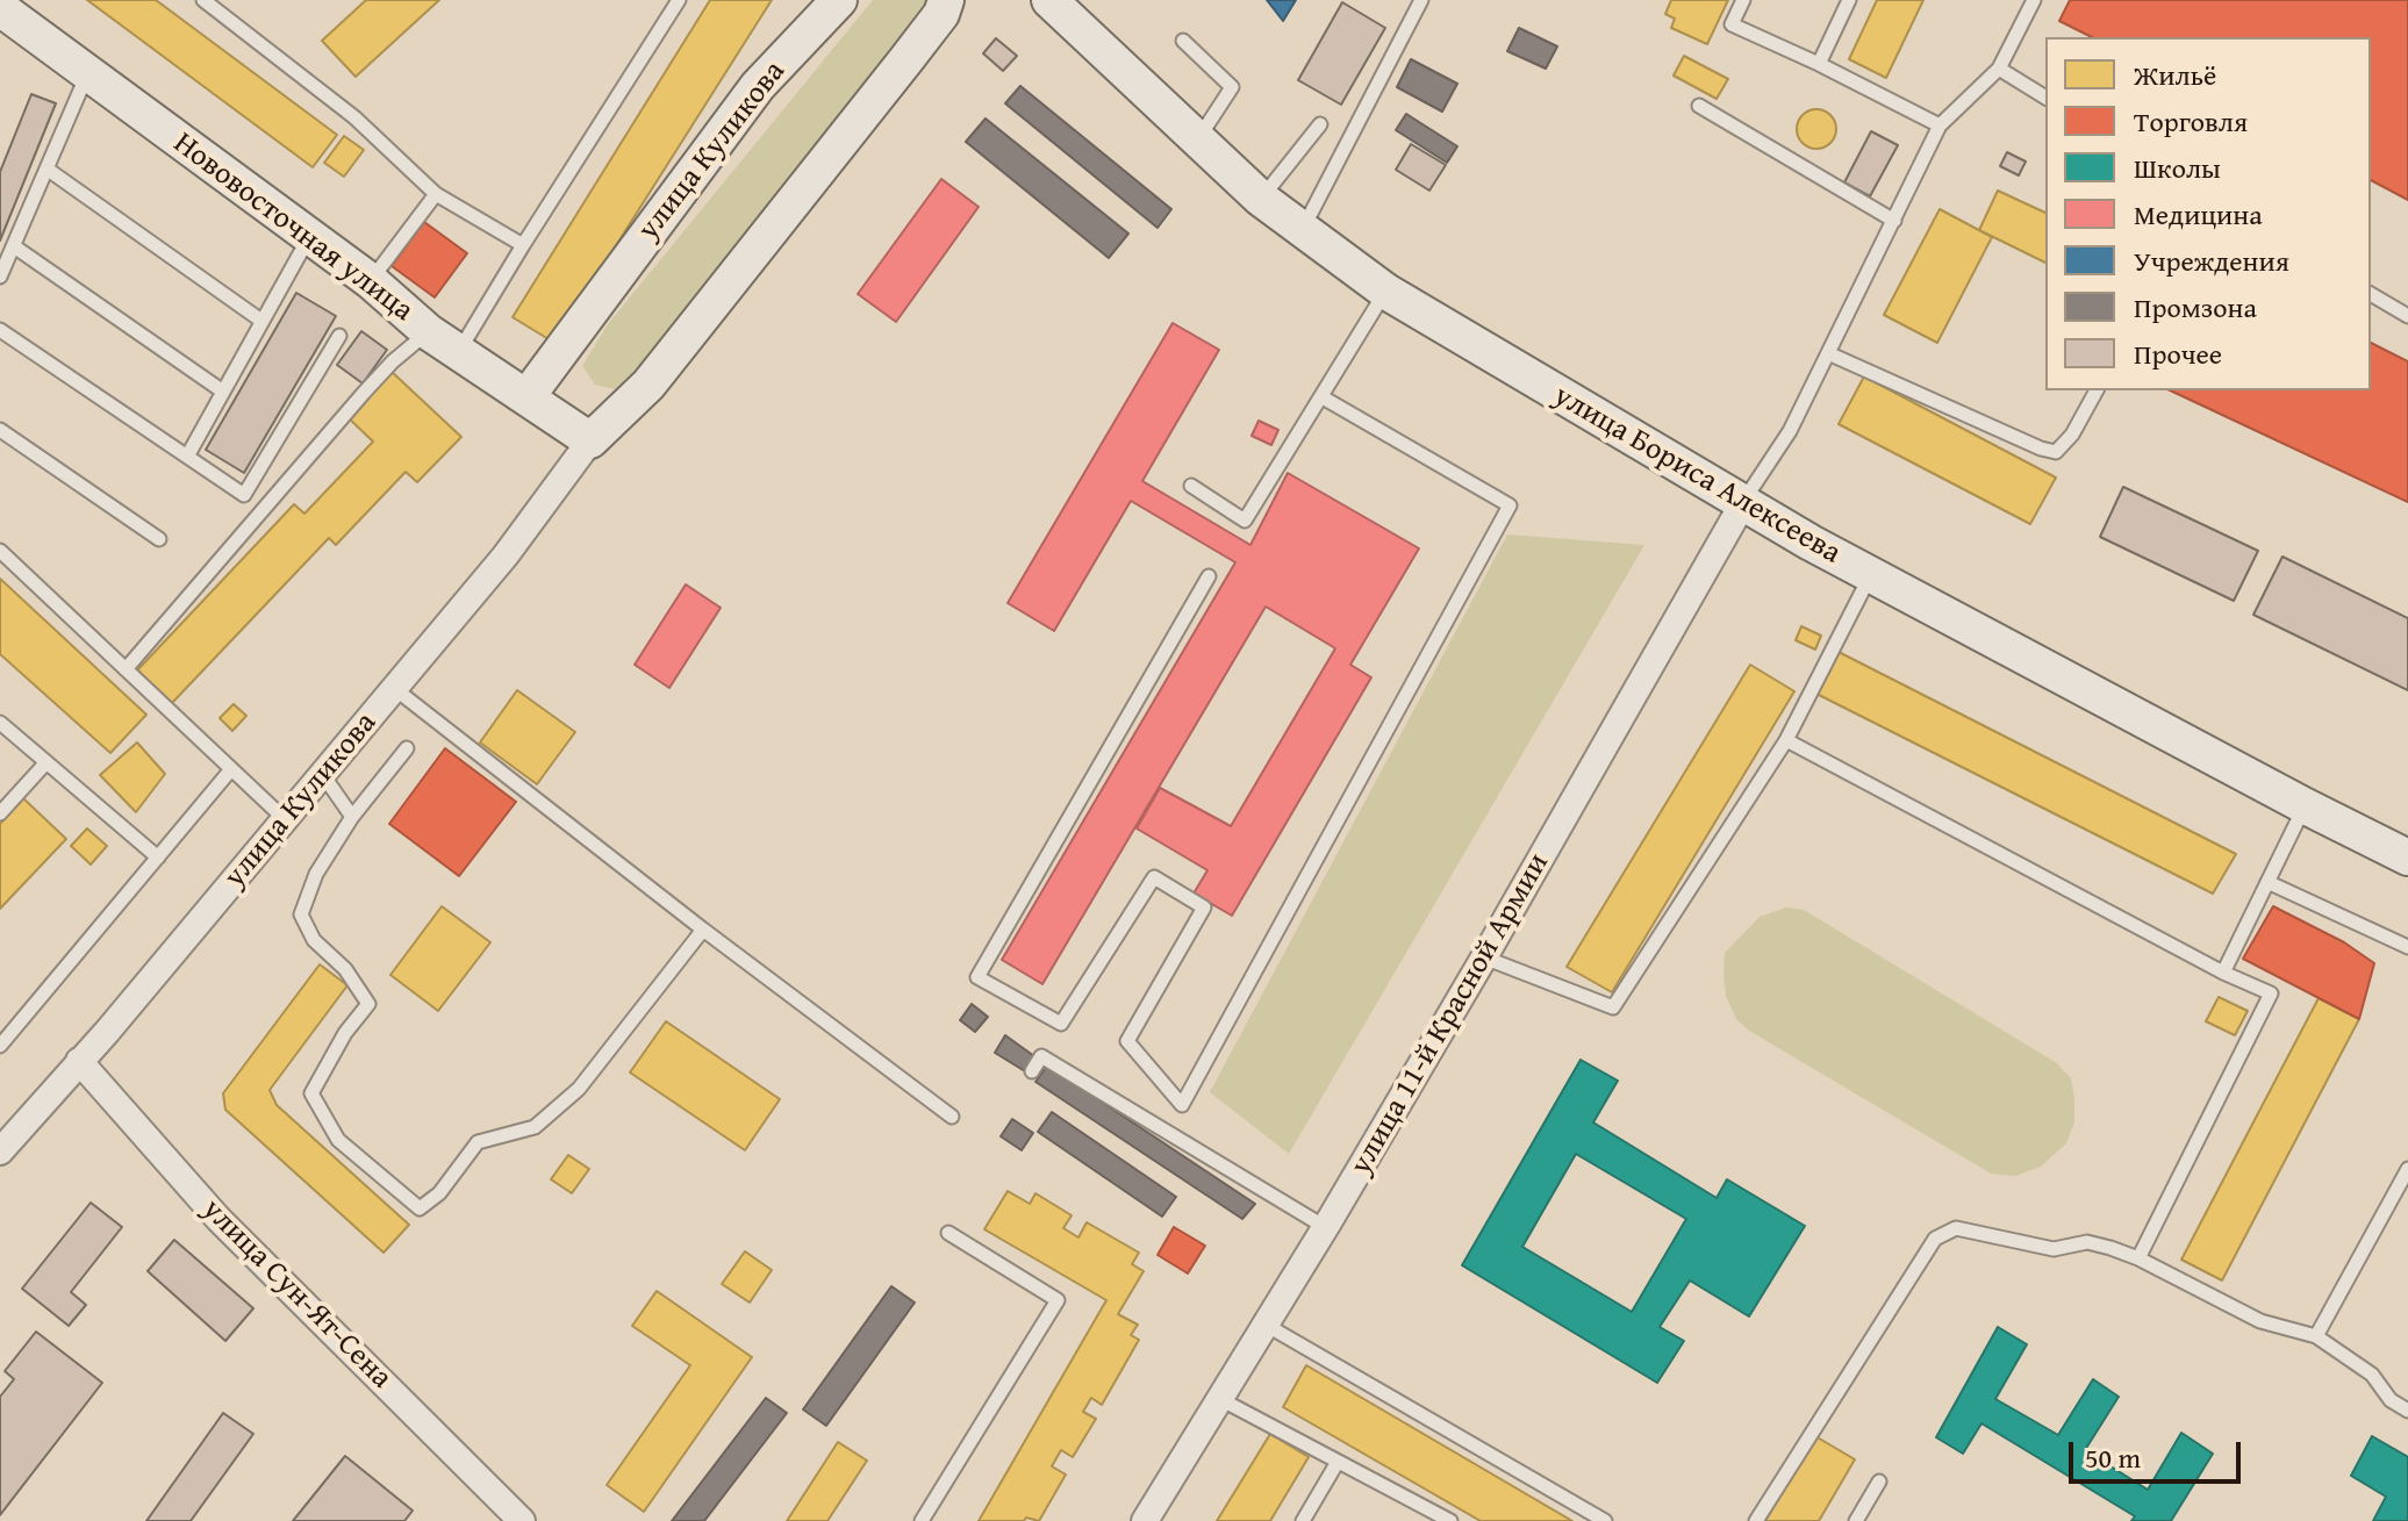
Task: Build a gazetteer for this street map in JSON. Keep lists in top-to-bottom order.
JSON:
{
  "streets": {
    "main road": ["улица Куликова", "Нововосточная улица", "улица Бориса Алексеева"],
    "street": ["улица 11-й Красной Армии", "улица Сун-Ят-Сена"]
  },
  "crossings": [
    ["улица Куликова", "Нововосточная улица"],
    ["улица Куликова", "улица Сун-Ят-Сена"],
    ["улица Бориса Алексеева", "улица 11-й Красной Армии"]
  ],
  "legend": [
    "Жильё",
    "Торговля",
    "Школы",
    "Медицина",
    "Учреждения",
    "Промзона",
    "Прочее"
  ],
  "scale_bar": "50 m"
}
